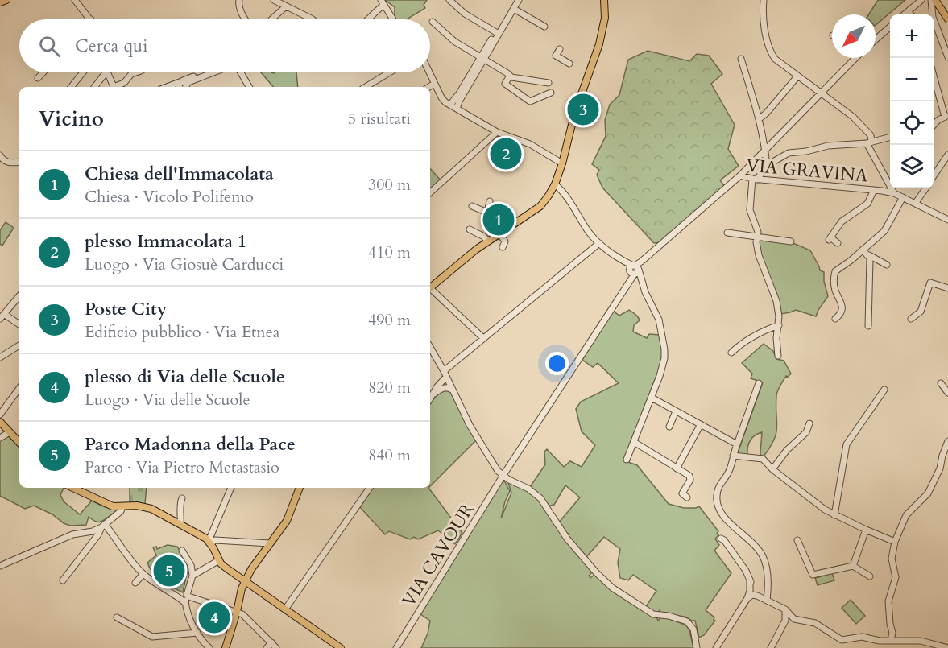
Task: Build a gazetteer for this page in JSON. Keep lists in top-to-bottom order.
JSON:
{
  "streets": {
    "street": ["VIA GRAVINA", "VIA CAVOUR"]
  },
  "crossings": [
    ["VIA GRAVINA", "VIA CAVOUR"]
  ],
  "north": "bottom left",
  "page": {
    "map_buttons": ["+", "−"],
    "search": "Cerca qui",
    "heading": ["Vicino", "5 risultati"],
    "pins": [
      "3",
      "2",
      "1",
      "5",
      "4"
    ],
    "list": [
      {
        "mark": "1",
        "name": "Chiesa dell'Immacolata",
        "note": "Chiesa · Vicolo Polifemo",
        "value": "300 m"
      },
      {
        "mark": "2",
        "name": "plesso Immacolata 1",
        "note": "Luogo · Via Giosuè Carducci",
        "value": "410 m"
      },
      {
        "mark": "3",
        "name": "Poste City",
        "note": "Edificio pubblico · Via Etnea",
        "value": "490 m"
      },
      {
        "mark": "4",
        "name": "plesso di Via delle Scuole",
        "note": "Luogo · Via delle Scuole",
        "value": "820 m"
      },
      {
        "mark": "5",
        "name": "Parco Madonna della Pace",
        "note": "Parco · Via Pietro Metastasio",
        "value": "840 m"
      }
    ]
  }
}
